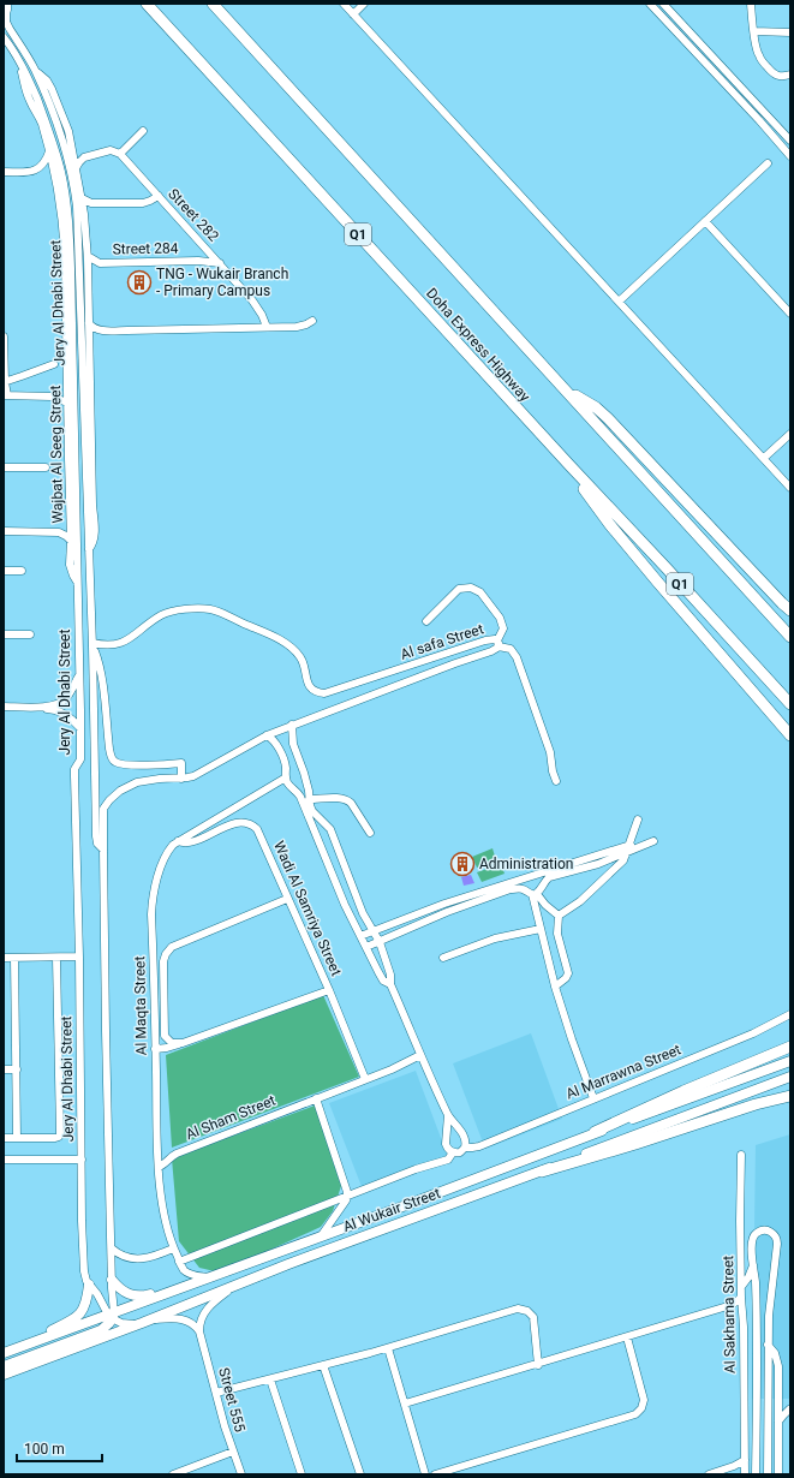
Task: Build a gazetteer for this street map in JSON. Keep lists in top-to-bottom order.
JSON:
{
  "streets": {
    "highway": ["Q1", "Doha Express Highway"],
    "main road": ["Al Wukair Street"],
    "street": [
      "Street 282",
      "Street 284",
      "Jery Al Dhabi Street",
      "Wajbat Al Seeg Street",
      "Al safa Street",
      "Wadi Al Samriya Street",
      "Al Maqta Street",
      "Al Marrawna Street",
      "Al Sham Street",
      "Al Sakhama Street",
      "Street 555"
    ]
  },
  "crossings": [
    ["Street 282", "Street 284"],
    ["Jery Al Dhabi Street", "Wajbat Al Seeg Street"],
    ["Jery Al Dhabi Street", "Al safa Street"],
    ["Jery Al Dhabi Street", "Al Wukair Street"],
    ["Wadi Al Samriya Street", "Al Maqta Street"],
    ["Wadi Al Samriya Street", "Al Sham Street"],
    ["Al Maqta Street", "Al Marrawna Street"],
    ["Al Maqta Street", "Al Sham Street"],
    ["Al Maqta Street", "Al Wukair Street"]
  ],
  "places": {
    "building": ["TNG - Wukair Branch - Primary Campus", "Administration"]
  },
  "scale_bar": "100 m"
}
